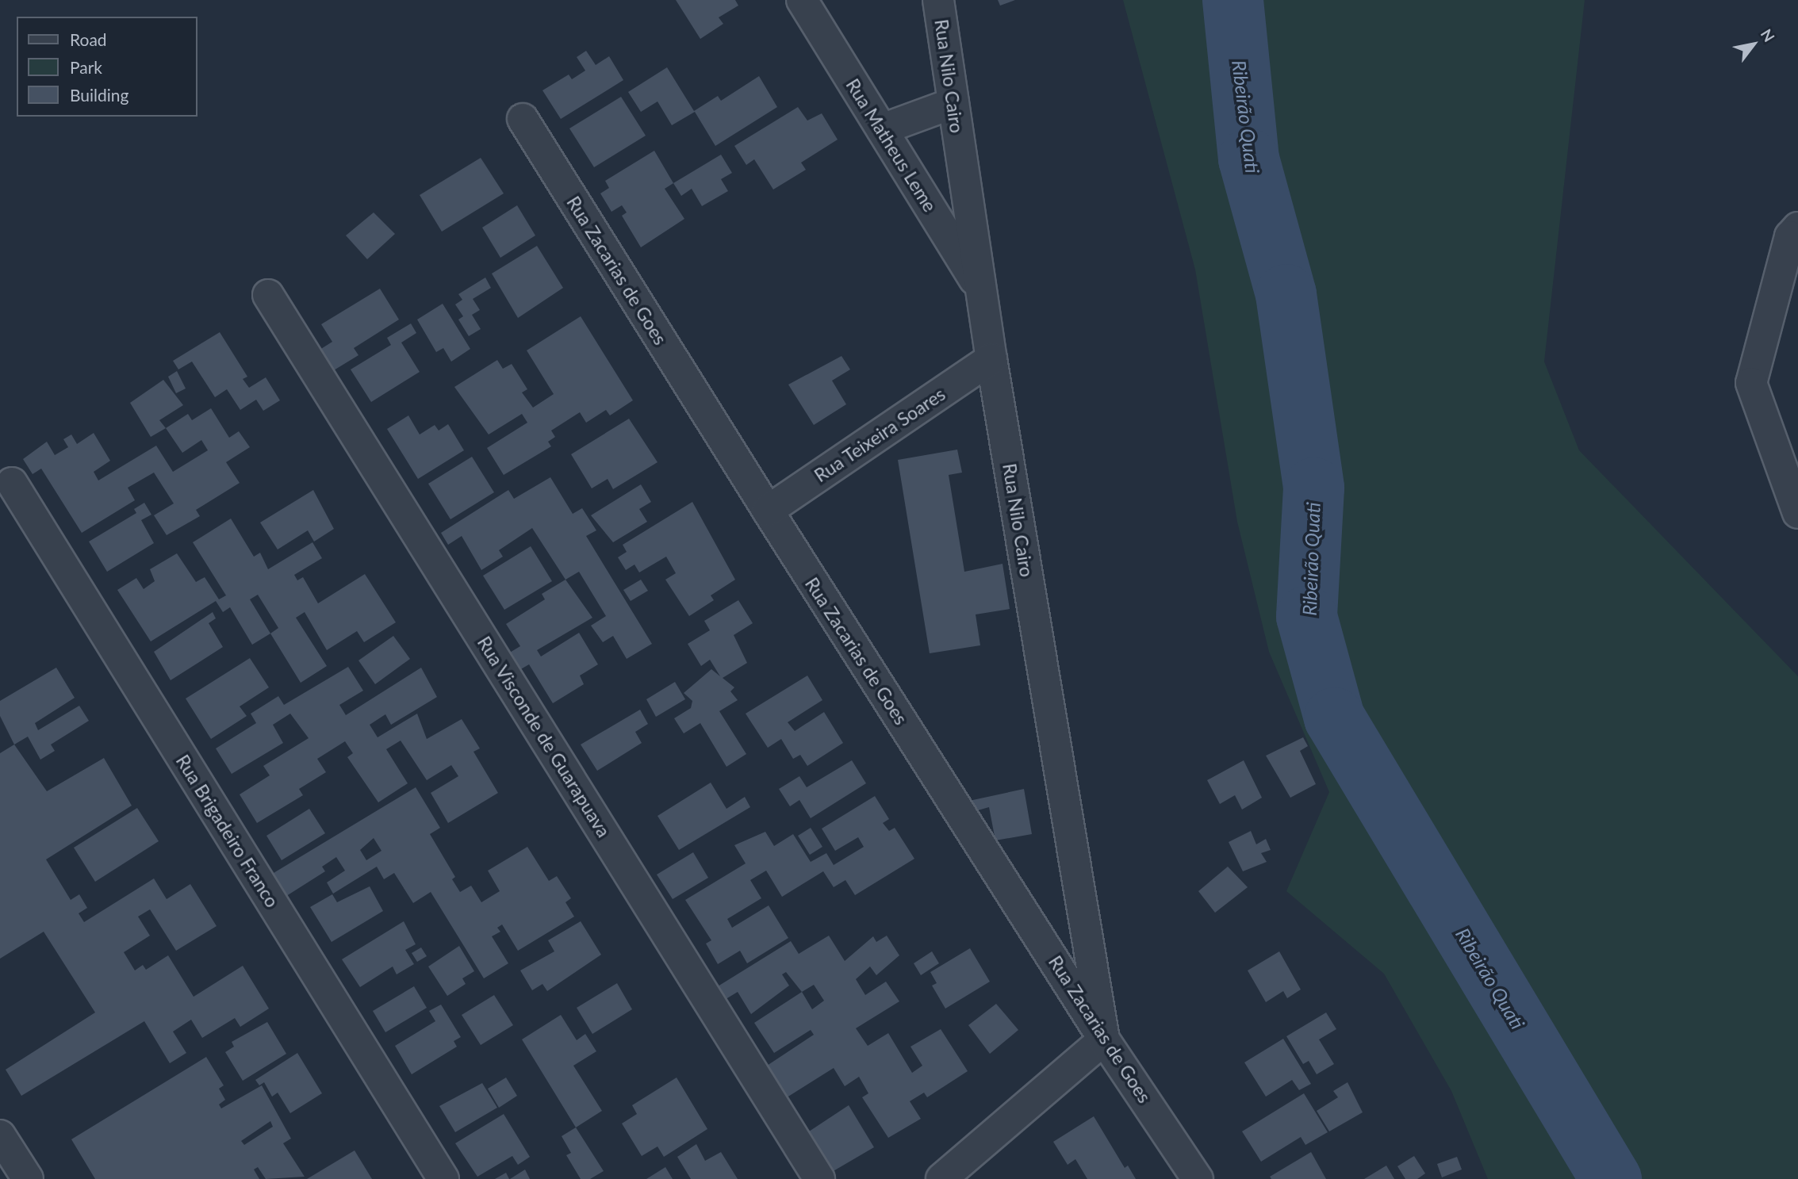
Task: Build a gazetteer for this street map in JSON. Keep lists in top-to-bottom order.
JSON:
{
  "streets": {
    "street": [
      "Rua Nilo Cairo",
      "Rua Matheus Leme",
      "Rua Zacarias de Goes",
      "Rua Teixeira Soares",
      "Rua Visconde de Guarapuava",
      "Rua Brigadeiro Franco"
    ]
  },
  "crossings": [
    ["Rua Nilo Cairo", "Rua Matheus Leme"],
    ["Rua Nilo Cairo", "Rua Zacarias de Goes"],
    ["Rua Nilo Cairo", "Rua Teixeira Soares"],
    ["Rua Zacarias de Goes", "Rua Teixeira Soares"]
  ],
  "water": ["Ribeirão Quati"],
  "legend": ["Road", "Park", "Building"],
  "north": "top right"
}
